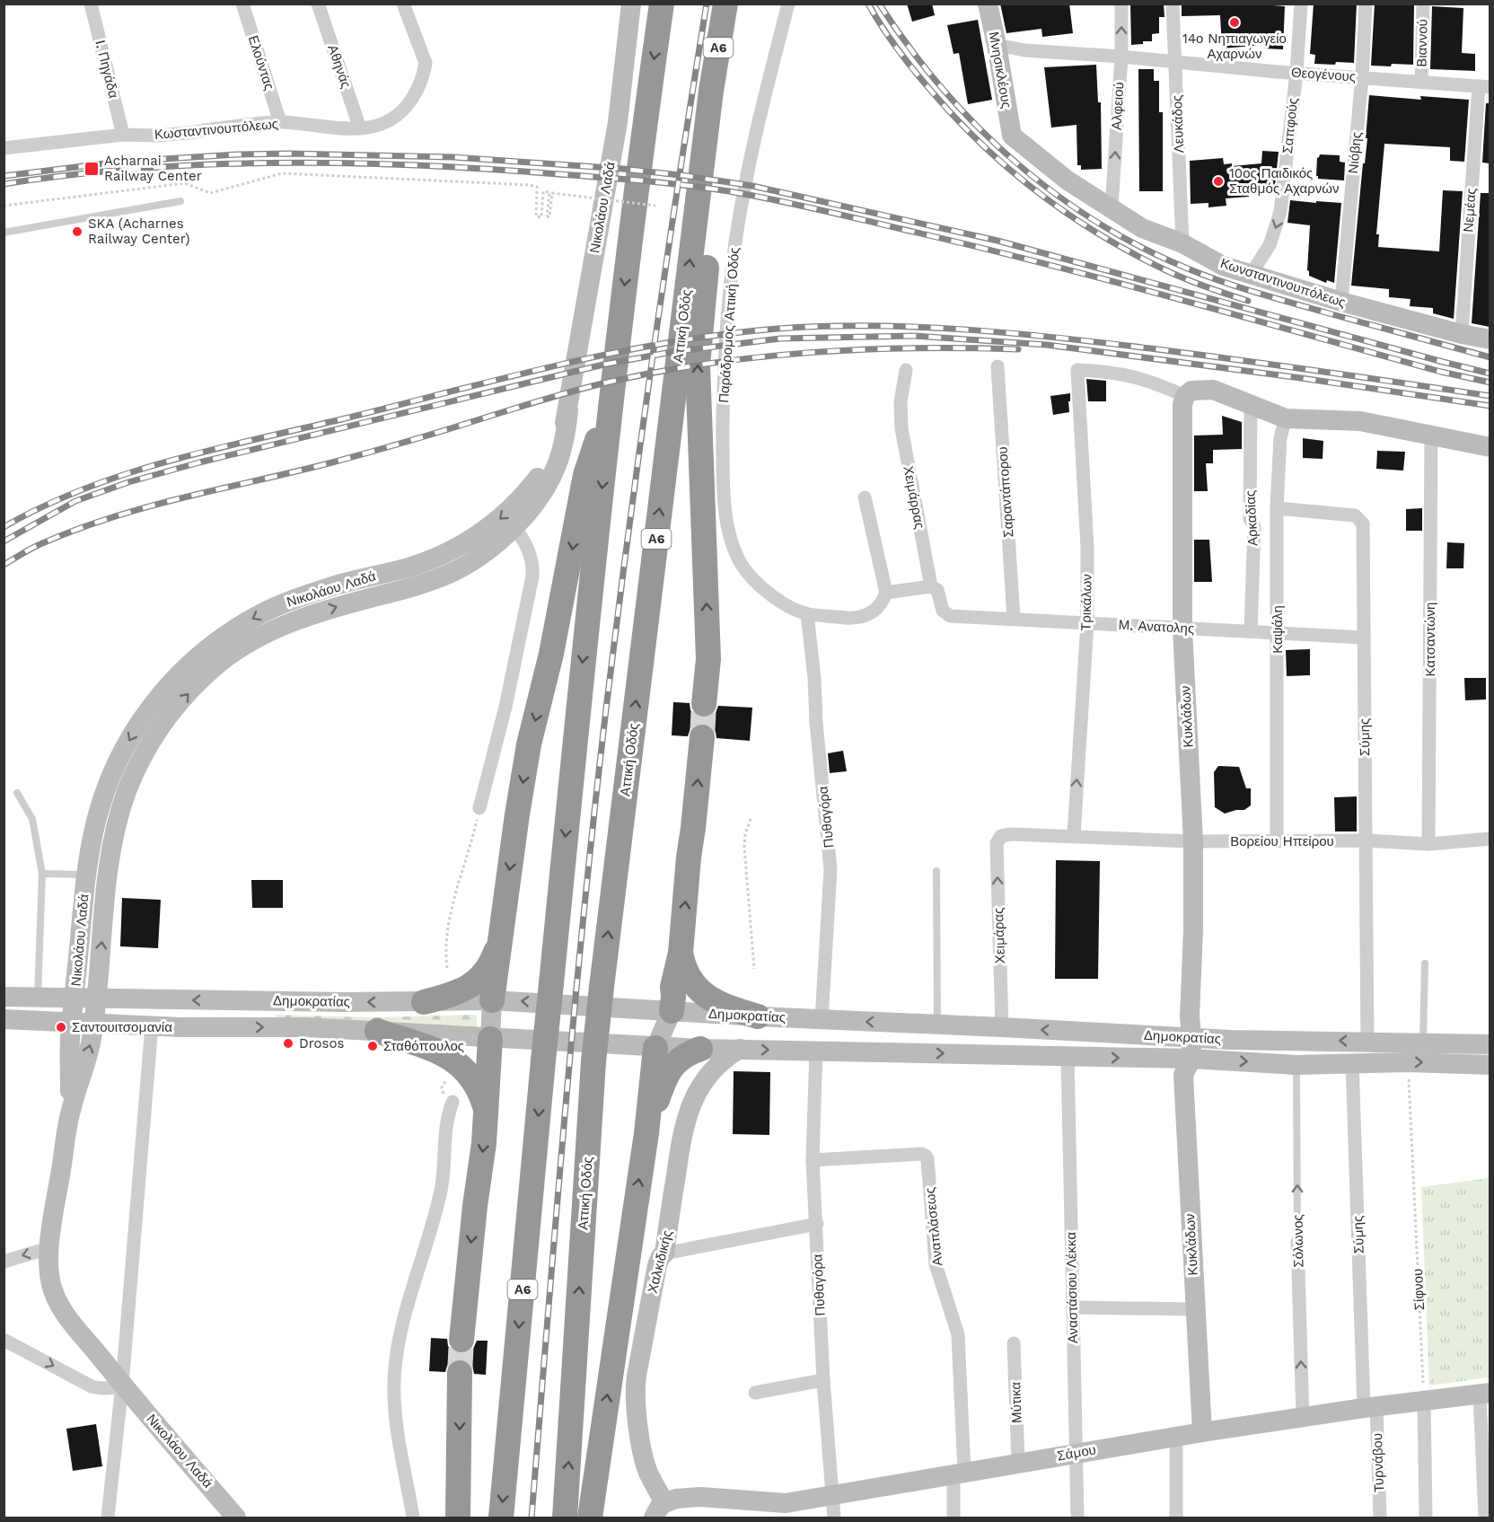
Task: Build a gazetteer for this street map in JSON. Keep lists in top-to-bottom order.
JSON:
{
  "streets": {
    "highway": ["Α6", "Αττική Οδός"],
    "street": [
      "Βιαννού",
      "Ελούντας",
      "Αθηνάς",
      "Ι. Πηγάδα",
      "Μνησικλέους",
      "Θεογένους",
      "Αλφειού",
      "Λευκάδος",
      "Σαπφούς",
      "Κωσταντινουπόλεως",
      "Νιόβης",
      "Νικολάου Λαδά",
      "Νεμέας",
      "Κωνσταντινουπόλεως",
      "Παράδρομος Αττική Οδός",
      "Σαραντάπορου",
      "Χειμάρρας",
      "Αρκαδίας",
      "Τρικάλων",
      "Μ. Ανατολης",
      "Καψάλη",
      "Κατσαντώνη",
      "Κυκλάδων",
      "Σύμης",
      "Πυθαγόρα",
      "Βορείου Ηπείρου",
      "Χειμάρας",
      "Δημοκρατίας",
      "Αναπλάσεως",
      "Σόλωνος",
      "Χαλκιδικής",
      "Αναστάσιου Λέκκα",
      "Μύτικα",
      "Σάμου",
      "Τυρνάβου"
    ],
    "path": ["Σίφνου"]
  },
  "crossings": [
    ["Βιαννού", "Θεογένους"],
    ["Ελούντας", "Κωσταντινουπόλεως"],
    ["Αθηνάς", "Κωσταντινουπόλεως"],
    ["Ι. Πηγάδα", "Κωσταντινουπόλεως"],
    ["Μνησικλέους", "Θεογένους"],
    ["Μνησικλέους", "Κωνσταντινουπόλεως"],
    ["Θεογένους", "Αλφειού"],
    ["Θεογένους", "Λευκάδος"],
    ["Θεογένους", "Σαπφούς"],
    ["Θεογένους", "Νιόβης"],
    ["Θεογένους", "Νεμέας"],
    ["Αλφειού", "Κωνσταντινουπόλεως"],
    ["Λευκάδος", "Κωνσταντινουπόλεως"],
    ["Σαπφούς", "Κωνσταντινουπόλεως"],
    ["Νιόβης", "Κωνσταντινουπόλεως"],
    ["Νικολάου Λαδά", "Δημοκρατίας"],
    ["Νεμέας", "Κωνσταντινουπόλεως"],
    ["Παράδρομος Αττική Οδός", "Πυθαγόρα"],
    ["Σαραντάπορου", "Μ. Ανατολης"],
    ["Χειμάρρας", "Μ. Ανατολης"],
    ["Αρκαδίας", "Μ. Ανατολης"],
    ["Τρικάλων", "Μ. Ανατολης"],
    ["Τρικάλων", "Κυκλάδων"],
    ["Τρικάλων", "Βορείου Ηπείρου"],
    ["Μ. Ανατολης", "Καψάλη"],
    ["Μ. Ανατολης", "Κυκλάδων"],
    ["Μ. Ανατολης", "Σύμης"],
    ["Καψάλη", "Σύμης"],
    ["Καψάλη", "Βορείου Ηπείρου"],
    ["Κατσαντώνη", "Βορείου Ηπείρου"],
    ["Κυκλάδων", "Βορείου Ηπείρου"],
    ["Κυκλάδων", "Δημοκρατίας"],
    ["Κυκλάδων", "Σάμου"],
    ["Σύμης", "Βορείου Ηπείρου"],
    ["Σύμης", "Δημοκρατίας"],
    ["Σύμης", "Σάμου"],
    ["Σύμης", "Τυρνάβου"],
    ["Πυθαγόρα", "Δημοκρατίας"],
    ["Πυθαγόρα", "Αναπλάσεως"],
    ["Πυθαγόρα", "Σάμου"],
    ["Βορείου Ηπείρου", "Χειμάρας"],
    ["Χειμάρας", "Δημοκρατίας"],
    ["Δημοκρατίας", "Σόλωνος"],
    ["Δημοκρατίας", "Χαλκιδικής"],
    ["Δημοκρατίας", "Αναστάσιου Λέκκα"],
    ["Δημοκρατίας", "Σίφνου"],
    ["Αναπλάσεως", "Σάμου"],
    ["Σόλωνος", "Σάμου"],
    ["Χαλκιδικής", "Σάμου"],
    ["Αναστάσιου Λέκκα", "Σάμου"],
    ["Σίφνου", "Σάμου"],
    ["Μύτικα", "Σάμου"],
    ["Σάμου", "Τυρνάβου"]
  ],
  "one_way": [
    "Αλφειού",
    "Σαπφούς",
    "Τρικάλων",
    "Χειμάρας",
    "Σόλωνος"
  ],
  "places": {
    "other": [
      "14ο Νηπιαγωγείο Αχαρνών",
      "10ος Παιδικός Σταθμός Αχαρνών",
      "SKA (Acharnes Railway Center)",
      "Σαντουιτσομανία",
      "Drosos",
      "Σταθόπουλος"
    ],
    "transit": ["Acharnai Railway Center"]
  }
}
